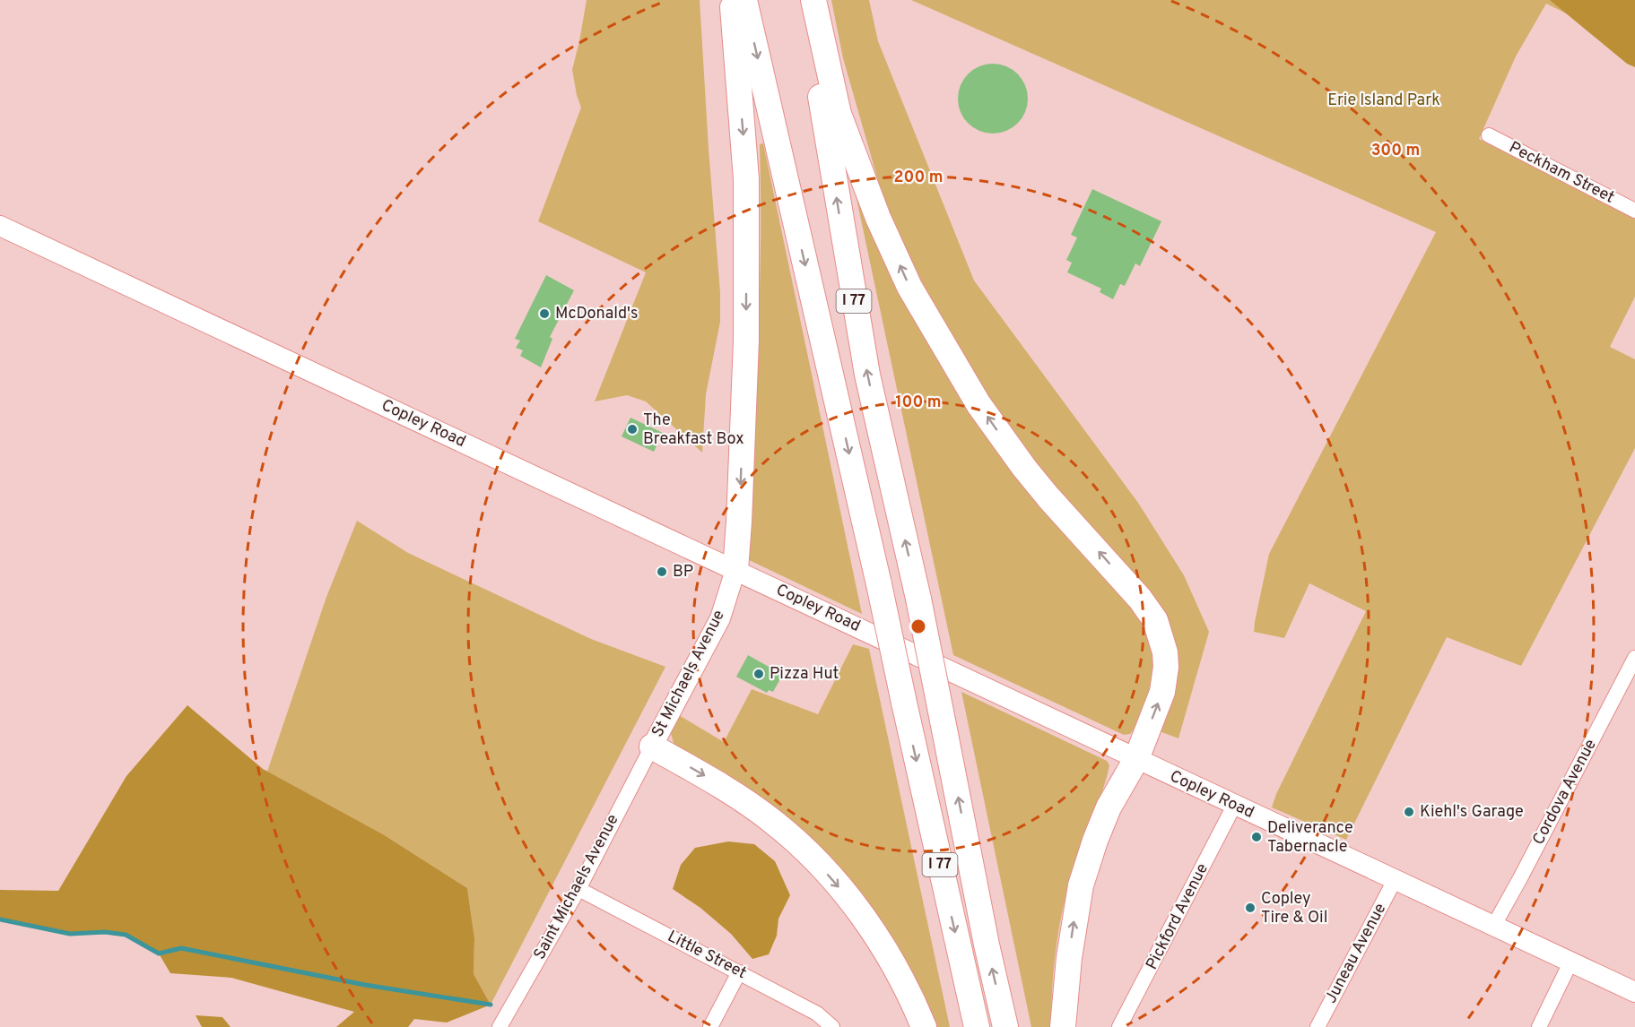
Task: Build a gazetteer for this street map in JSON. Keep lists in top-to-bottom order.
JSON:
{
  "streets": {
    "highway": ["I 77"],
    "main road": ["Copley Road", "St Michaels Avenue"],
    "street": [
      "Peckham Street",
      "Cordova Avenue",
      "Saint Michaels Avenue",
      "Pickford Avenue",
      "Juneau Avenue",
      "Little Street"
    ]
  },
  "crossings": [
    ["Copley Road", "St Michaels Avenue"],
    ["Copley Road", "Cordova Avenue"],
    ["Copley Road", "Pickford Avenue"],
    ["Copley Road", "Juneau Avenue"],
    ["St Michaels Avenue", "Saint Michaels Avenue"],
    ["Saint Michaels Avenue", "Little Street"]
  ],
  "parks": ["Erie Island Park"],
  "places": [
    "McDonald's",
    "The Breakfast Box",
    "BP",
    "Pizza Hut",
    "Kiehl's Garage",
    "Deliverance Tabernacle",
    "Copley Tire & Oil"
  ],
  "rings": ["300 m", "200 m", "100 m"]
}
